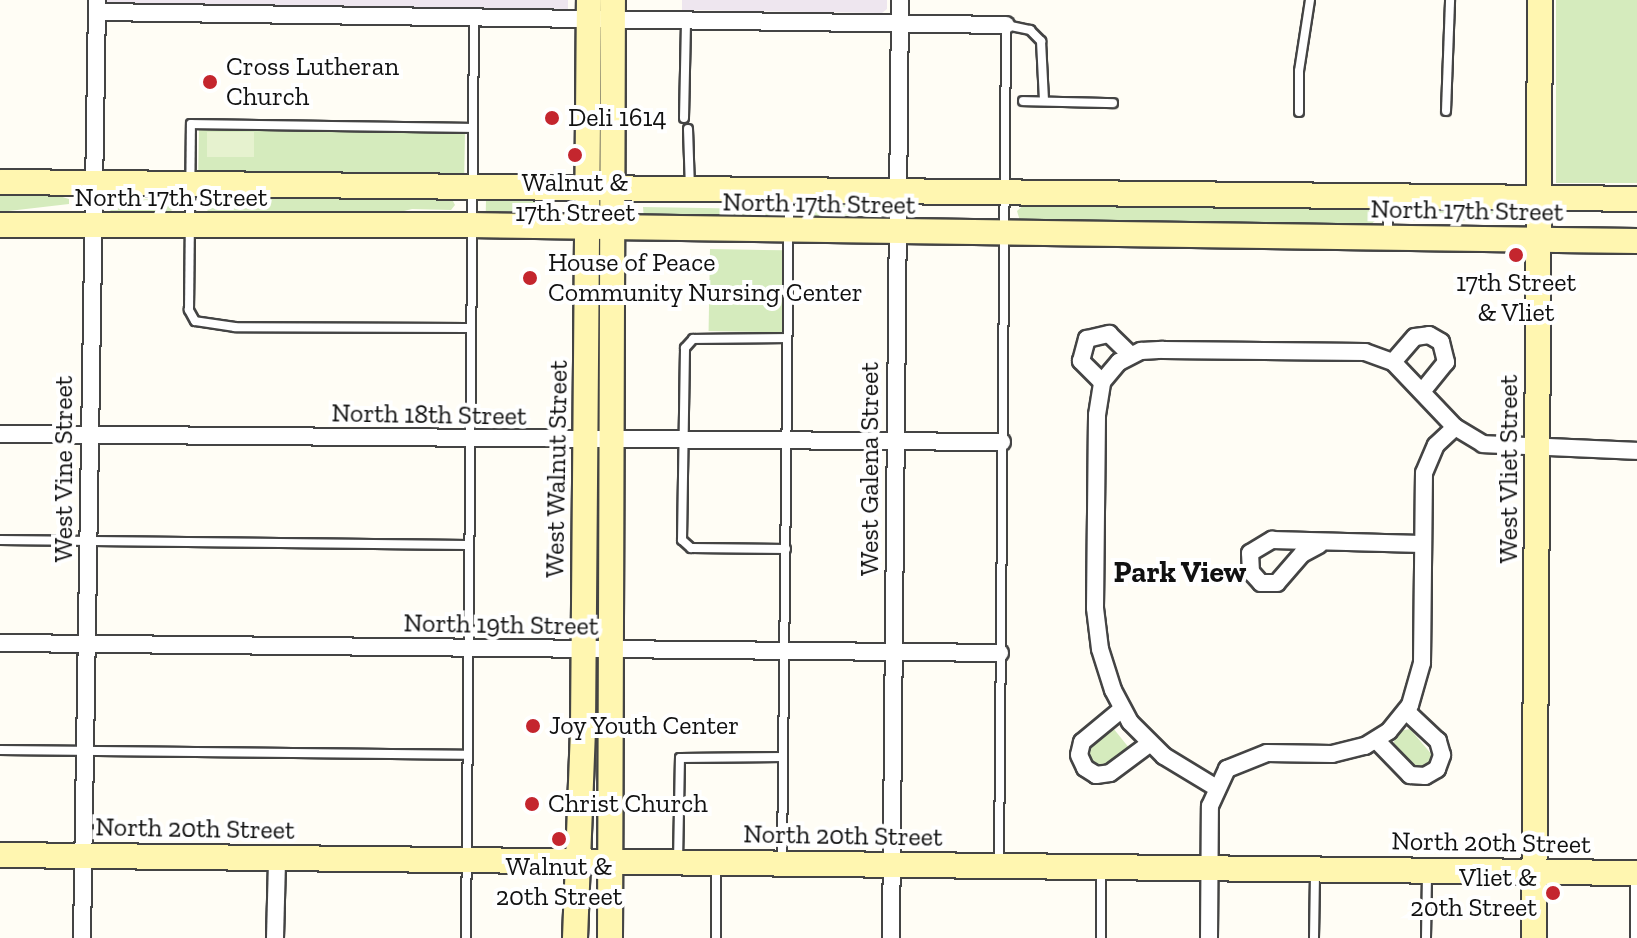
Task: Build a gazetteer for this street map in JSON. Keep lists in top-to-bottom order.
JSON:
{
  "streets": {
    "main road": [
      "North 17th Street",
      "West Walnut Street",
      "West Vliet Street",
      "North 20th Street"
    ],
    "street": [
      "North 18th Street",
      "West Vine Street",
      "West Galena Street",
      "North 19th Street"
    ]
  },
  "crossings": [
    ["North 17th Street", "West Vine Street"],
    ["North 17th Street", "West Walnut Street"],
    ["North 17th Street", "West Galena Street"],
    ["North 17th Street", "West Vliet Street"],
    ["North 18th Street", "West Vine Street"],
    ["North 18th Street", "West Walnut Street"],
    ["North 18th Street", "West Galena Street"],
    ["West Vine Street", "North 19th Street"],
    ["West Vine Street", "North 20th Street"],
    ["West Walnut Street", "North 19th Street"],
    ["West Walnut Street", "North 20th Street"],
    ["West Galena Street", "North 19th Street"],
    ["West Galena Street", "North 20th Street"],
    ["West Vliet Street", "North 20th Street"]
  ],
  "districts": ["Park View"],
  "places": [
    "Cross Lutheran Church",
    "Deli 1614",
    "Walnut & 17th Street",
    "17th Street & Vliet",
    "House of Peace Community Nursing Center",
    "Joy Youth Center",
    "Christ Church",
    "Walnut & 20th Street",
    "Vliet & 20th Street"
  ]
}
